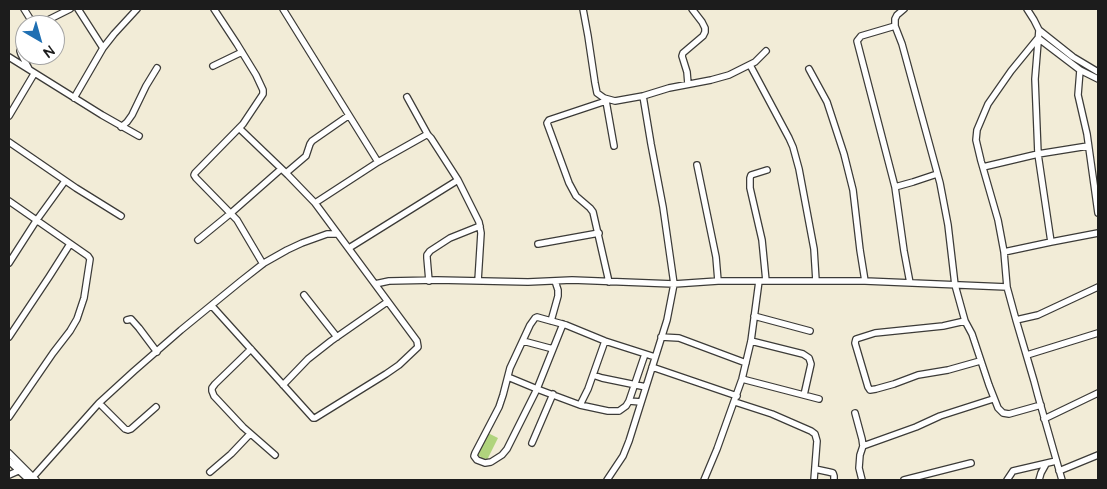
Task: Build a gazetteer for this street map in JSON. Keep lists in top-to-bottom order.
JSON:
{
  "north": "bottom right"
}
